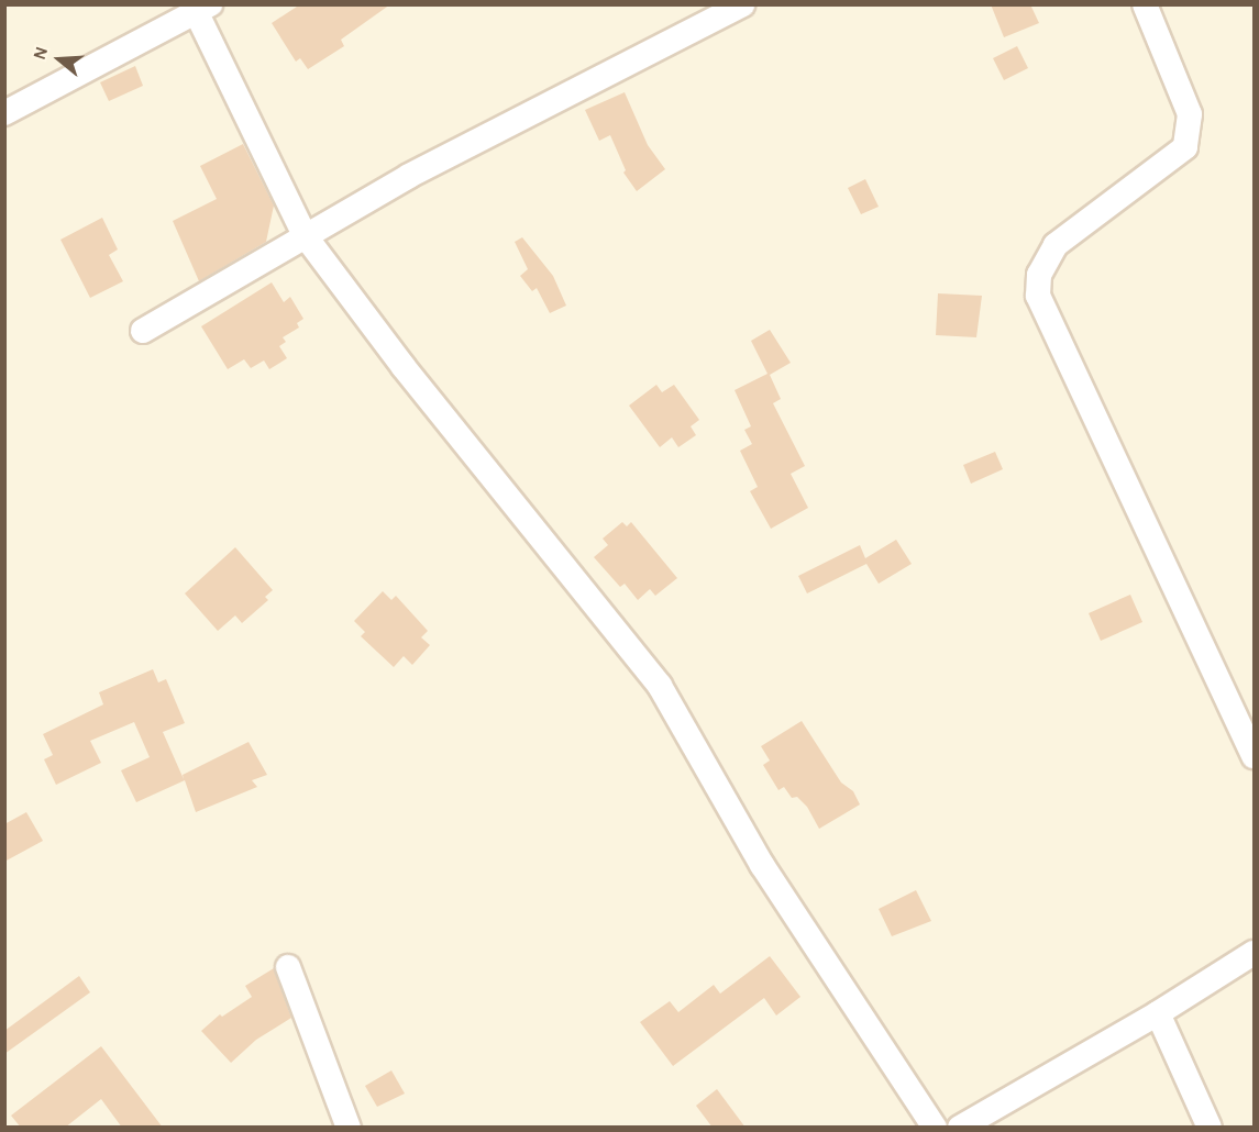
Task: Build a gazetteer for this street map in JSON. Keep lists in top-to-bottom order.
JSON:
{
  "north": "left"
}
